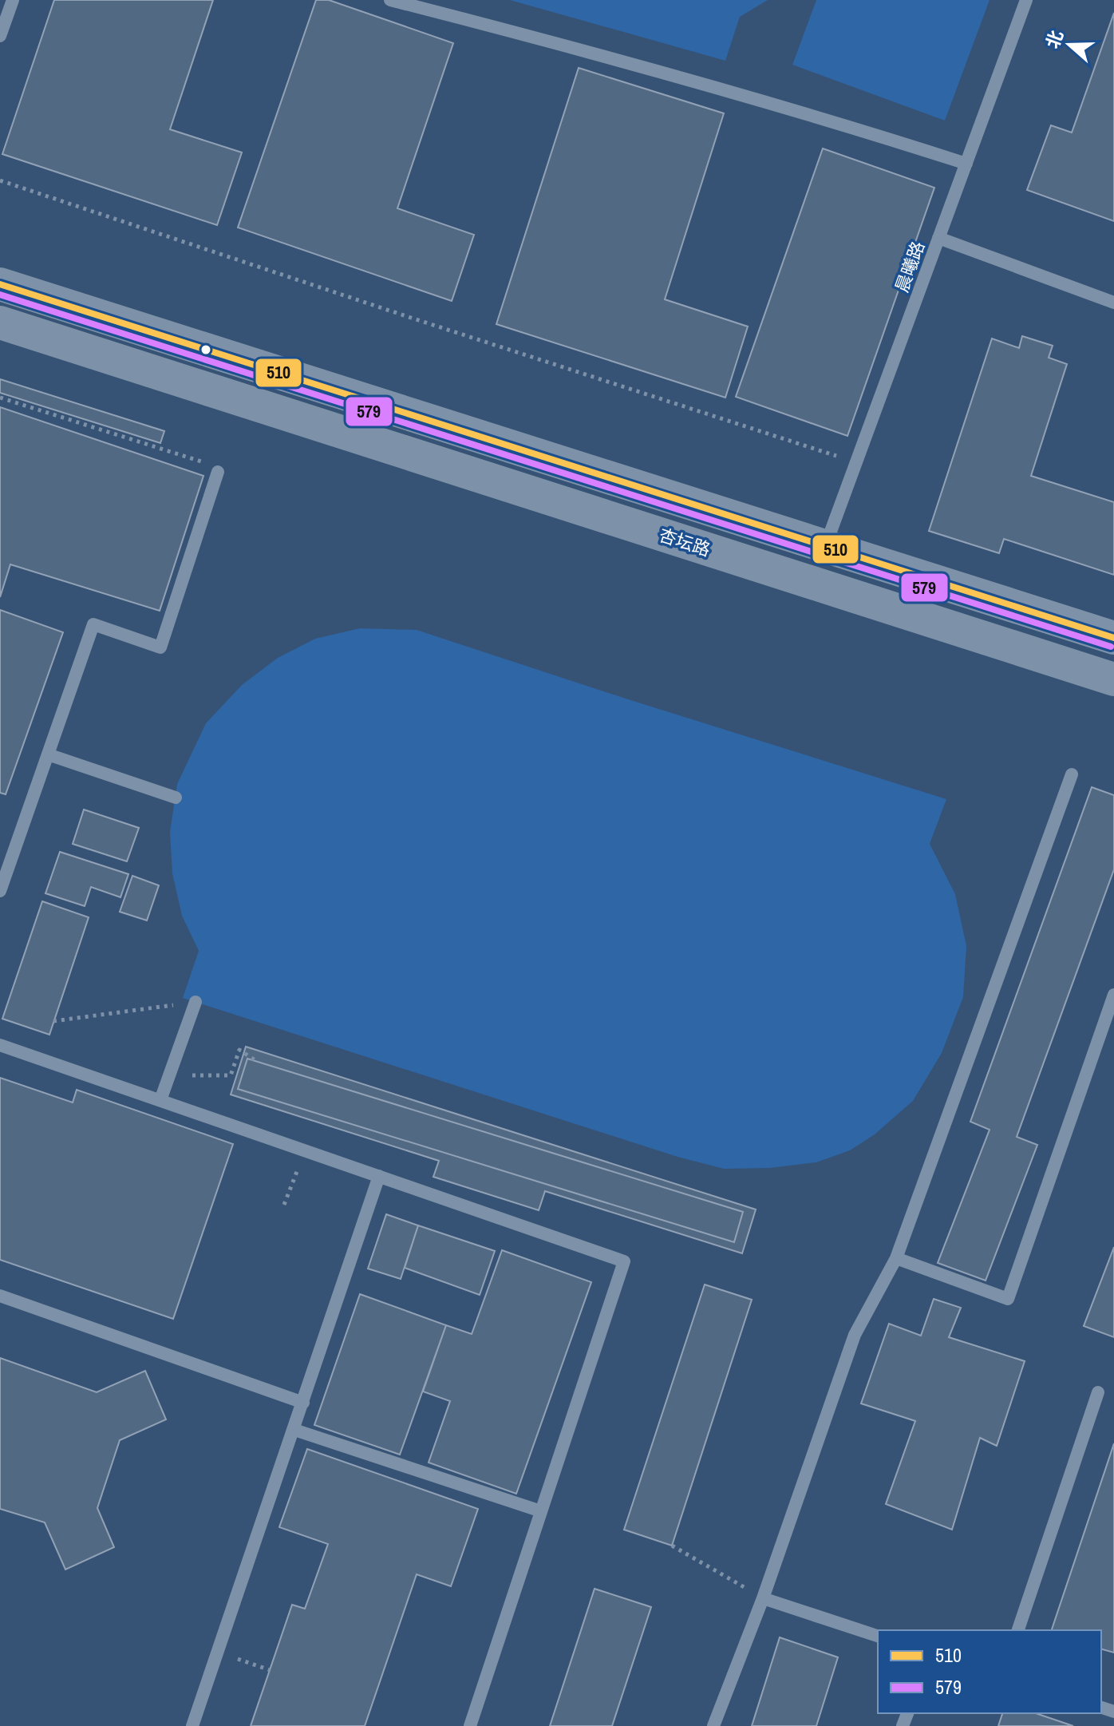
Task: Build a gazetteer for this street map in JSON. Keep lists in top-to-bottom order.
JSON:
{
  "streets": {
    "street": ["杏坛路"],
    "lane": ["晨曦路"]
  },
  "lines": ["transit line 510", "transit line 579"],
  "legend": ["510", "579"],
  "north": "left"
}
